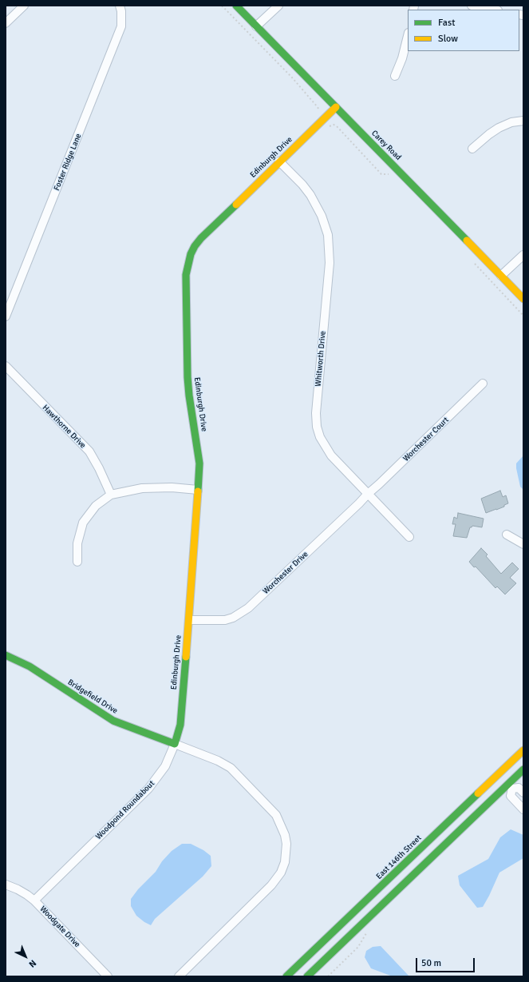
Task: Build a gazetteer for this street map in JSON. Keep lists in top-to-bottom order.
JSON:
{
  "streets": {
    "street": [
      "Carey Road",
      "Edinburgh Drive",
      "Foster Ridge Lane",
      "Whitworth Drive",
      "Hawthorne Drive",
      "Worchester Court",
      "Worchester Drive",
      "Bridgefield Drive",
      "Woodpond Roundabout",
      "East 146th Street",
      "Woodgate Drive"
    ]
  },
  "crossings": [
    ["Carey Road", "Edinburgh Drive"],
    ["Edinburgh Drive", "Whitworth Drive"],
    ["Edinburgh Drive", "Worchester Drive"],
    ["Edinburgh Drive", "Bridgefield Drive"],
    ["Edinburgh Drive", "Woodpond Roundabout"],
    ["Whitworth Drive", "Worchester Court"],
    ["Whitworth Drive", "Worchester Drive"],
    ["Worchester Court", "Worchester Drive"],
    ["Bridgefield Drive", "Woodpond Roundabout"],
    ["Woodpond Roundabout", "Woodgate Drive"]
  ],
  "legend": ["Fast", "Slow"],
  "scale_bar": "50 m",
  "north": "bottom right"
}
